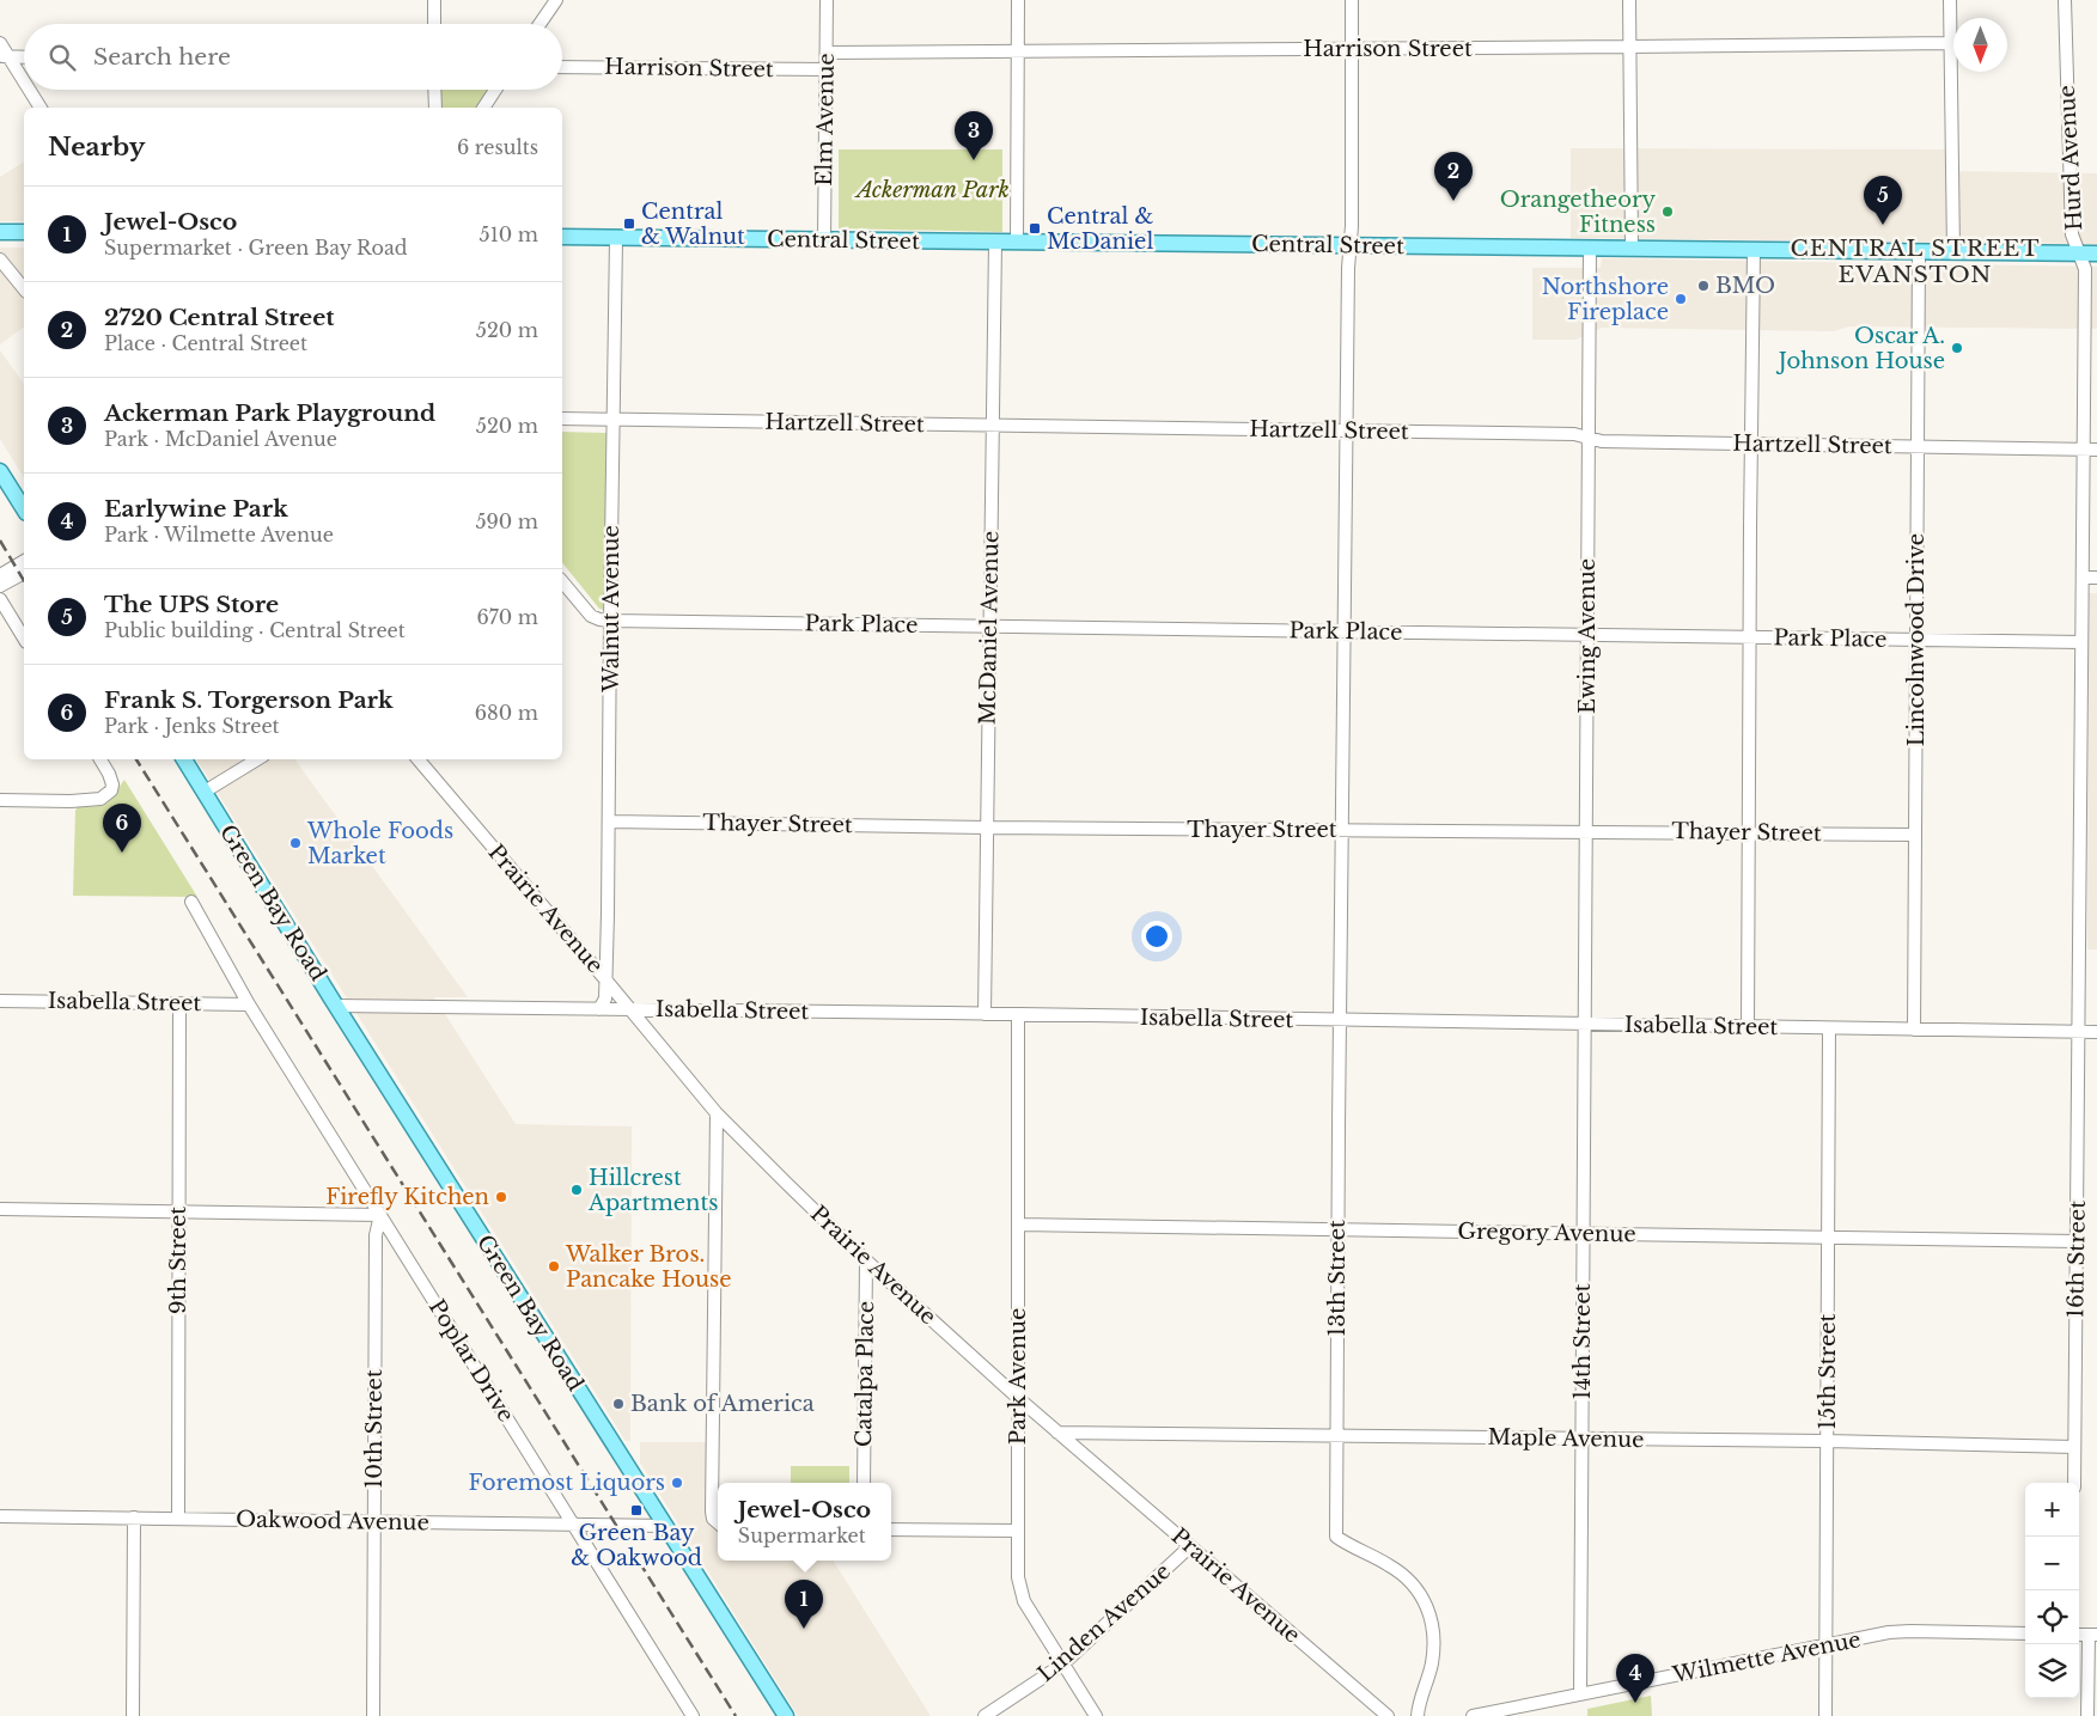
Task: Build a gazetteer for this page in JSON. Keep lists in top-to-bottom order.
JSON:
{
  "streets": {
    "main road": ["Central Street", "Green Bay Road"],
    "street": [
      "Harrison Street",
      "Elm Avenue",
      "Hurd Avenue",
      "Hartzell Street",
      "Walnut Avenue",
      "Park Place",
      "McDaniel Avenue",
      "Ewing Avenue",
      "Lincolnwood Drive",
      "Thayer Street",
      "Prairie Avenue",
      "Isabella Street",
      "Gregory Avenue",
      "16th Street",
      "9th Street",
      "13th Street",
      "14th Street",
      "Poplar Drive",
      "15th Street",
      "Catalpa Place",
      "Park Avenue",
      "10th Street",
      "Maple Avenue",
      "Oakwood Avenue",
      "Linden Avenue",
      "Wilmette Avenue"
    ]
  },
  "crossings": [
    ["Harrison Street", "Elm Avenue"],
    ["Harrison Street", "13th Street"],
    ["Elm Avenue", "Central Street"],
    ["Hurd Avenue", "Central Street"],
    ["Hurd Avenue", "Hartzell Street"],
    ["Hurd Avenue", "Park Place"],
    ["Hurd Avenue", "Isabella Street"],
    ["Hurd Avenue", "16th Street"],
    ["Central Street", "Walnut Avenue"],
    ["Central Street", "McDaniel Avenue"],
    ["Central Street", "Ewing Avenue"],
    ["Central Street", "Lincolnwood Drive"],
    ["Central Street", "13th Street"],
    ["Hartzell Street", "Walnut Avenue"],
    ["Hartzell Street", "McDaniel Avenue"],
    ["Hartzell Street", "Ewing Avenue"],
    ["Hartzell Street", "Lincolnwood Drive"],
    ["Hartzell Street", "13th Street"],
    ["Walnut Avenue", "Park Place"],
    ["Walnut Avenue", "Thayer Street"],
    ["Walnut Avenue", "Prairie Avenue"],
    ["Walnut Avenue", "Isabella Street"],
    ["Park Place", "McDaniel Avenue"],
    ["Park Place", "Ewing Avenue"],
    ["Park Place", "Lincolnwood Drive"],
    ["Park Place", "13th Street"],
    ["McDaniel Avenue", "Thayer Street"],
    ["McDaniel Avenue", "Isabella Street"],
    ["Ewing Avenue", "Thayer Street"],
    ["Ewing Avenue", "Isabella Street"],
    ["Ewing Avenue", "14th Street"],
    ["Lincolnwood Drive", "Thayer Street"],
    ["Lincolnwood Drive", "Isabella Street"],
    ["Thayer Street", "13th Street"],
    ["Green Bay Road", "Isabella Street"],
    ["Green Bay Road", "Oakwood Avenue"],
    ["Prairie Avenue", "Isabella Street"],
    ["Prairie Avenue", "Catalpa Place"],
    ["Prairie Avenue", "Park Avenue"],
    ["Prairie Avenue", "Maple Avenue"],
    ["Prairie Avenue", "Linden Avenue"],
    ["Isabella Street", "16th Street"],
    ["Isabella Street", "9th Street"],
    ["Isabella Street", "13th Street"],
    ["Isabella Street", "14th Street"],
    ["Isabella Street", "Poplar Drive"],
    ["Isabella Street", "15th Street"],
    ["Isabella Street", "Park Avenue"],
    ["Gregory Avenue", "16th Street"],
    ["Gregory Avenue", "13th Street"],
    ["Gregory Avenue", "14th Street"],
    ["Gregory Avenue", "15th Street"],
    ["Gregory Avenue", "Park Avenue"],
    ["16th Street", "Maple Avenue"],
    ["9th Street", "Oakwood Avenue"],
    ["13th Street", "Maple Avenue"],
    ["14th Street", "Maple Avenue"],
    ["14th Street", "Wilmette Avenue"],
    ["Poplar Drive", "10th Street"],
    ["Poplar Drive", "Oakwood Avenue"],
    ["15th Street", "Maple Avenue"],
    ["15th Street", "Wilmette Avenue"],
    ["Park Avenue", "Linden Avenue"],
    ["10th Street", "Oakwood Avenue"]
  ],
  "districts": ["CENTRAL STREET EVANSTON"],
  "parks": ["Ackerman Park"],
  "places": {
    "other": [
      "Orangetheory Fitness",
      "BMO",
      "Northshore Fireplace",
      "Oscar A. Johnson House",
      "Whole Foods Market",
      "Hillcrest Apartments",
      "Firefly Kitchen",
      "Walker Bros. Pancake House",
      "Bank of America",
      "Foremost Liquors"
    ],
    "transit": ["Central & Walnut", "Central & McDaniel", "Green Bay & Oakwood"]
  },
  "north": "bottom",
  "page": {
    "search": "Search here",
    "heading": ["Nearby", "6 results"],
    "pins": [
      "3",
      "2",
      "5",
      "6",
      "1",
      "4"
    ],
    "list": [
      {
        "mark": "1",
        "name": "Jewel-Osco",
        "note": "Supermarket · Green Bay Road",
        "value": "510 m"
      },
      {
        "mark": "2",
        "name": "2720 Central Street",
        "note": "Place · Central Street",
        "value": "520 m"
      },
      {
        "mark": "3",
        "name": "Ackerman Park Playground",
        "note": "Park · McDaniel Avenue",
        "value": "520 m"
      },
      {
        "mark": "4",
        "name": "Earlywine Park",
        "note": "Park · Wilmette Avenue",
        "value": "590 m"
      },
      {
        "mark": "5",
        "name": "The UPS Store",
        "note": "Public building · Central Street",
        "value": "670 m"
      },
      {
        "mark": "6",
        "name": "Frank S. Torgerson Park",
        "note": "Park · Jenks Street",
        "value": "680 m"
      }
    ],
    "map_buttons": ["+", "−"],
    "popup": ["Jewel-Osco", "Supermarket"]
  }
}
